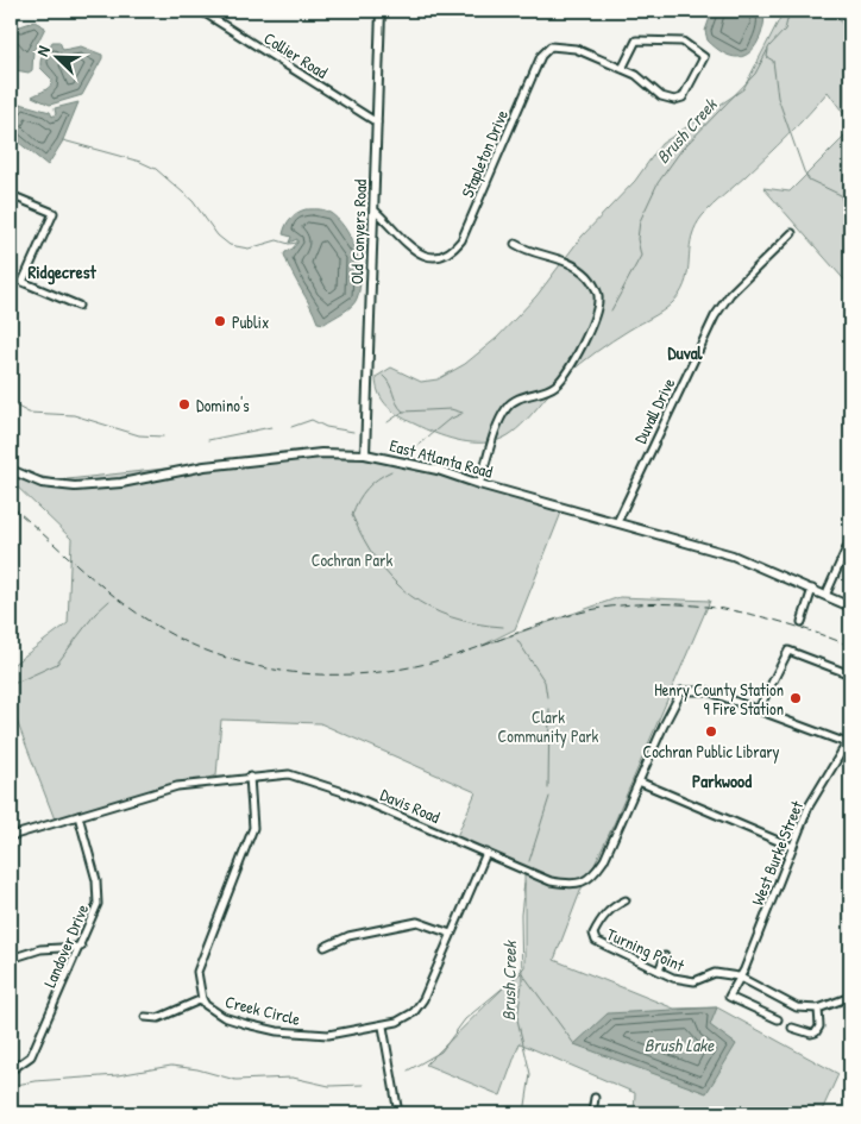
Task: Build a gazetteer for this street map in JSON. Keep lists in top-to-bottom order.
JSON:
{
  "streets": {
    "street": [
      "Collier Road",
      "Stapleton Drive",
      "Old Conyers Road",
      "Duvall Drive",
      "East Atlanta Road",
      "Davis Road",
      "West Burke Street",
      "Landover Drive",
      "Turning Point",
      "Creek Circle"
    ]
  },
  "crossings": [
    ["Collier Road", "Old Conyers Road"],
    ["Stapleton Drive", "Old Conyers Road"],
    ["Old Conyers Road", "East Atlanta Road"],
    ["Duvall Drive", "East Atlanta Road"],
    ["Davis Road", "Landover Drive"],
    ["Davis Road", "Creek Circle"],
    ["West Burke Street", "Turning Point"]
  ],
  "districts": ["Ridgecrest", "Duval", "Parkwood"],
  "water": ["Brush Creek", "Brush Lake"],
  "parks": ["Cochran Park", "Clark Community Park"],
  "places": [
    "Publix",
    "Domino's",
    "Henry County Station 9 Fire Station",
    "Cochran Public Library"
  ],
  "north": "top left"
}
